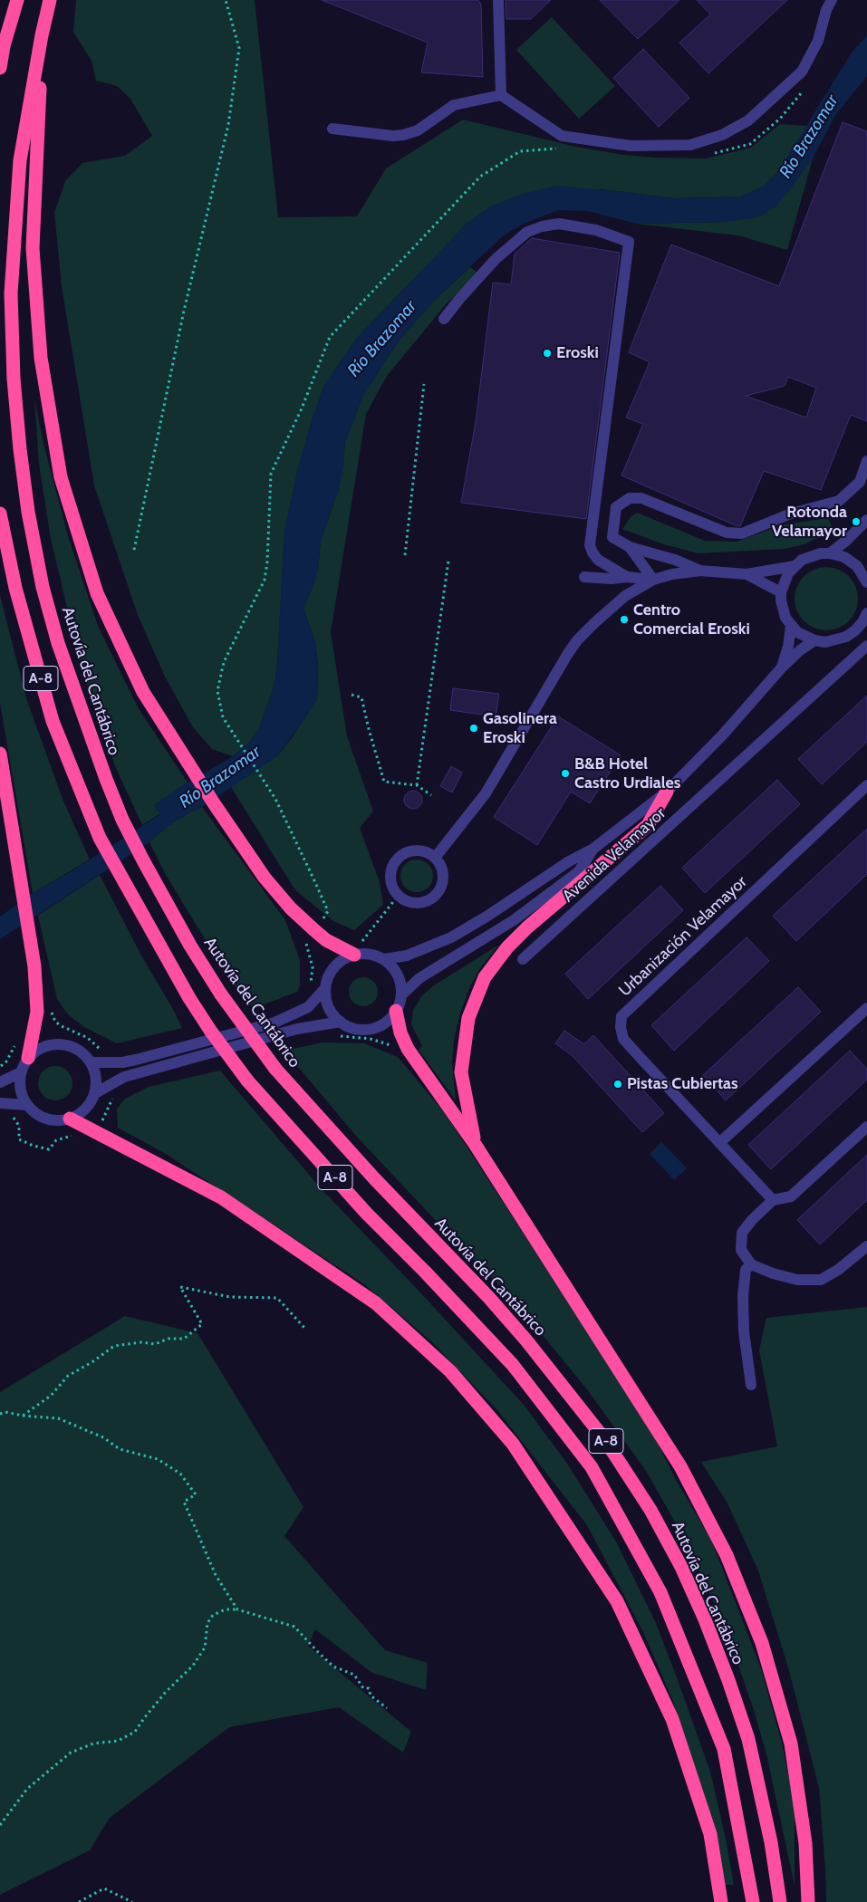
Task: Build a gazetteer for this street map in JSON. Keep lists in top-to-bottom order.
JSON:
{
  "streets": {
    "highway": ["A-8", "Autovía del Cantábrico"],
    "street": ["Avenida Velamayor", "Urbanización Velamayor"]
  },
  "water": ["Río Brazomar"],
  "places": [
    "Eroski",
    "Rotonda Velamayor",
    "Centro Comercial Eroski",
    "Gasolinera Eroski",
    "B&B Hotel Castro Urdiales",
    "Pistas Cubiertas"
  ]
}
